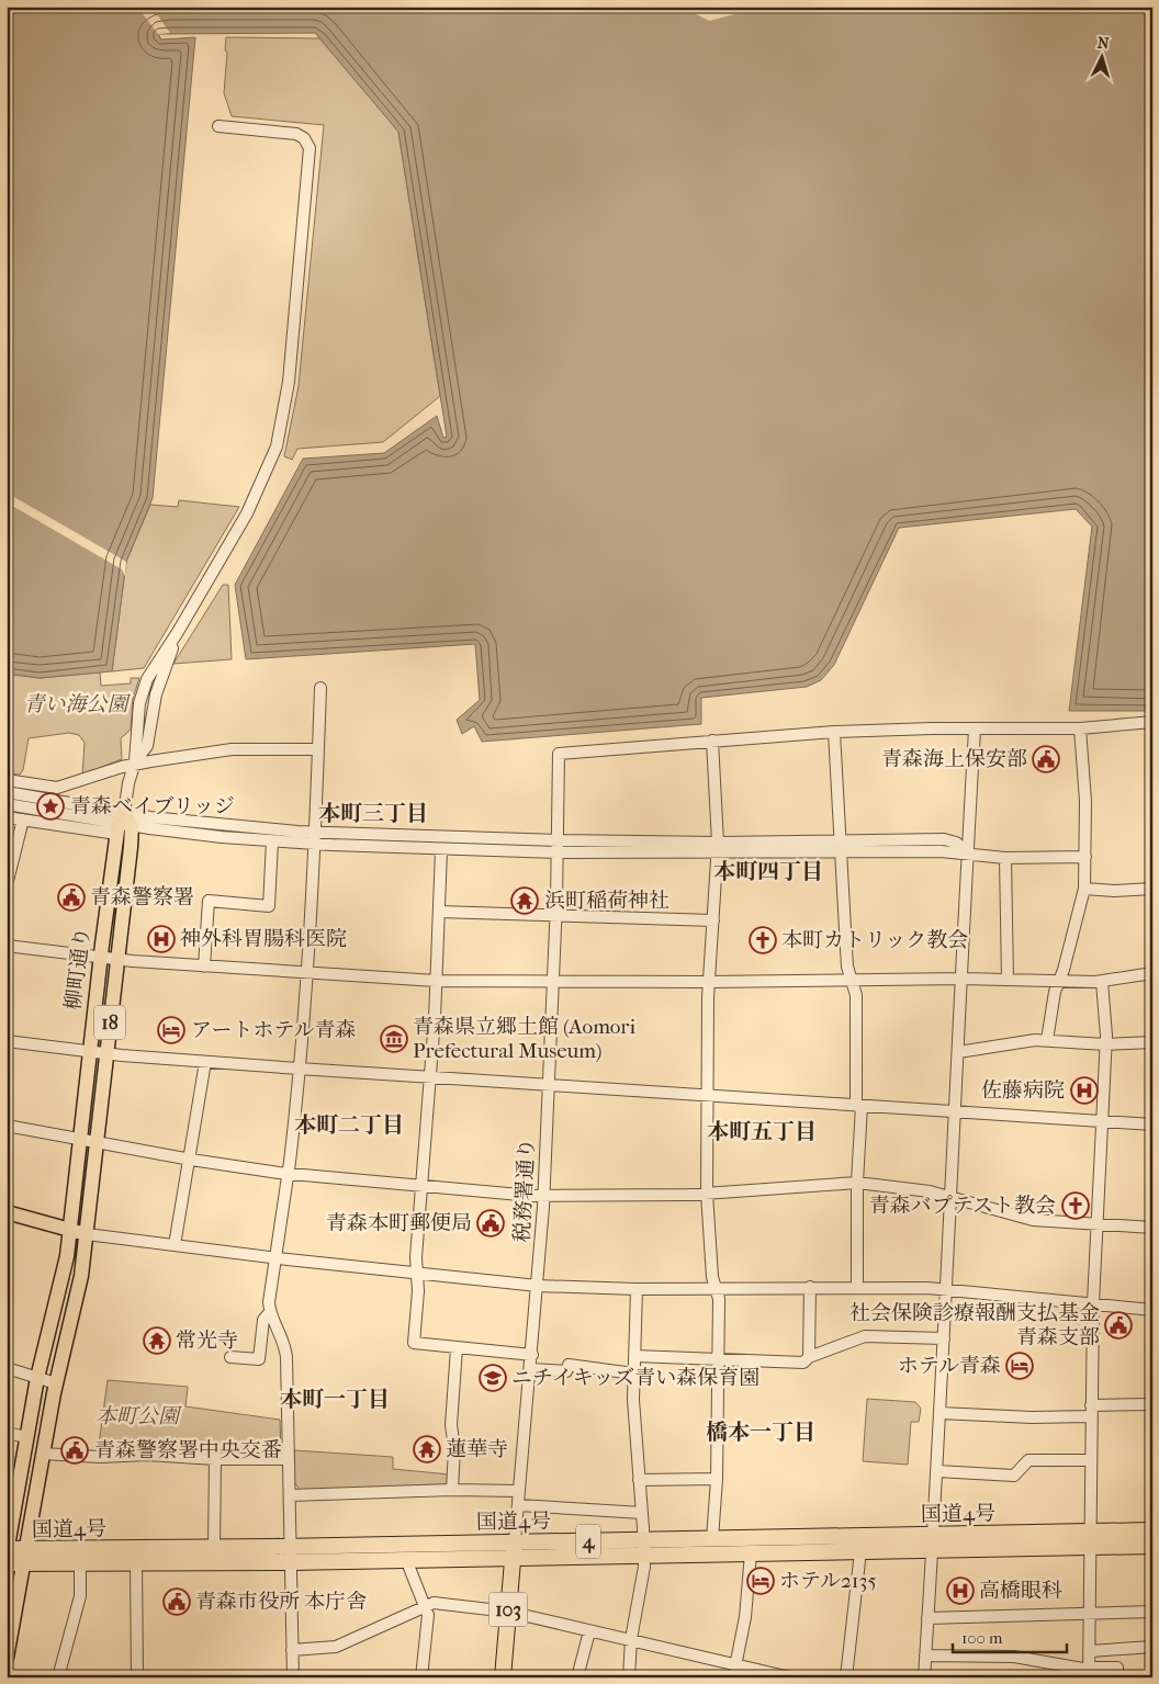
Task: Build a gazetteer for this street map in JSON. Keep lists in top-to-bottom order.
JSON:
{
  "streets": {
    "highway": ["国道4号", "4", "103"],
    "main road": ["柳町通り", "18"],
    "street": ["税務署通り"]
  },
  "crossings": [
    ["柳町通り", "国道4号"],
    ["税務署通り", "国道4号"],
    ["税務署通り", "103"],
    ["国道4号", "103"]
  ],
  "districts": [
    "本町三丁目",
    "本町四丁目",
    "本町二丁目",
    "本町五丁目",
    "本町一丁目",
    "橋本一丁目"
  ],
  "parks": ["青い海公園", "本町公園"],
  "places": {
    "public building": [
      "青森海上保安部",
      "青森警察署",
      "青森本町郵便局",
      "社会保険診療報酬支払基金 青森支部",
      "青森警察署中央交番",
      "青森市役所 本庁舎"
    ],
    "place": ["青森ベイブリッジ"],
    "temple": ["浜町稲荷神社", "常光寺", "蓮華寺"],
    "hospital": ["神外科胃腸科医院", "佐藤病院", "高橋眼科"],
    "church": ["本町カトリック教会", "青森バプテスト教会"],
    "hotel": ["アートホテル青森", "ホテル青森", "ホテル2135"],
    "museum": ["青森県立郷土館 (Aomori Prefectural Museum)"],
    "school or university": ["ニチイキッズ青い森保育園"]
  },
  "scale_bar": "100 m",
  "north": "top"
}
